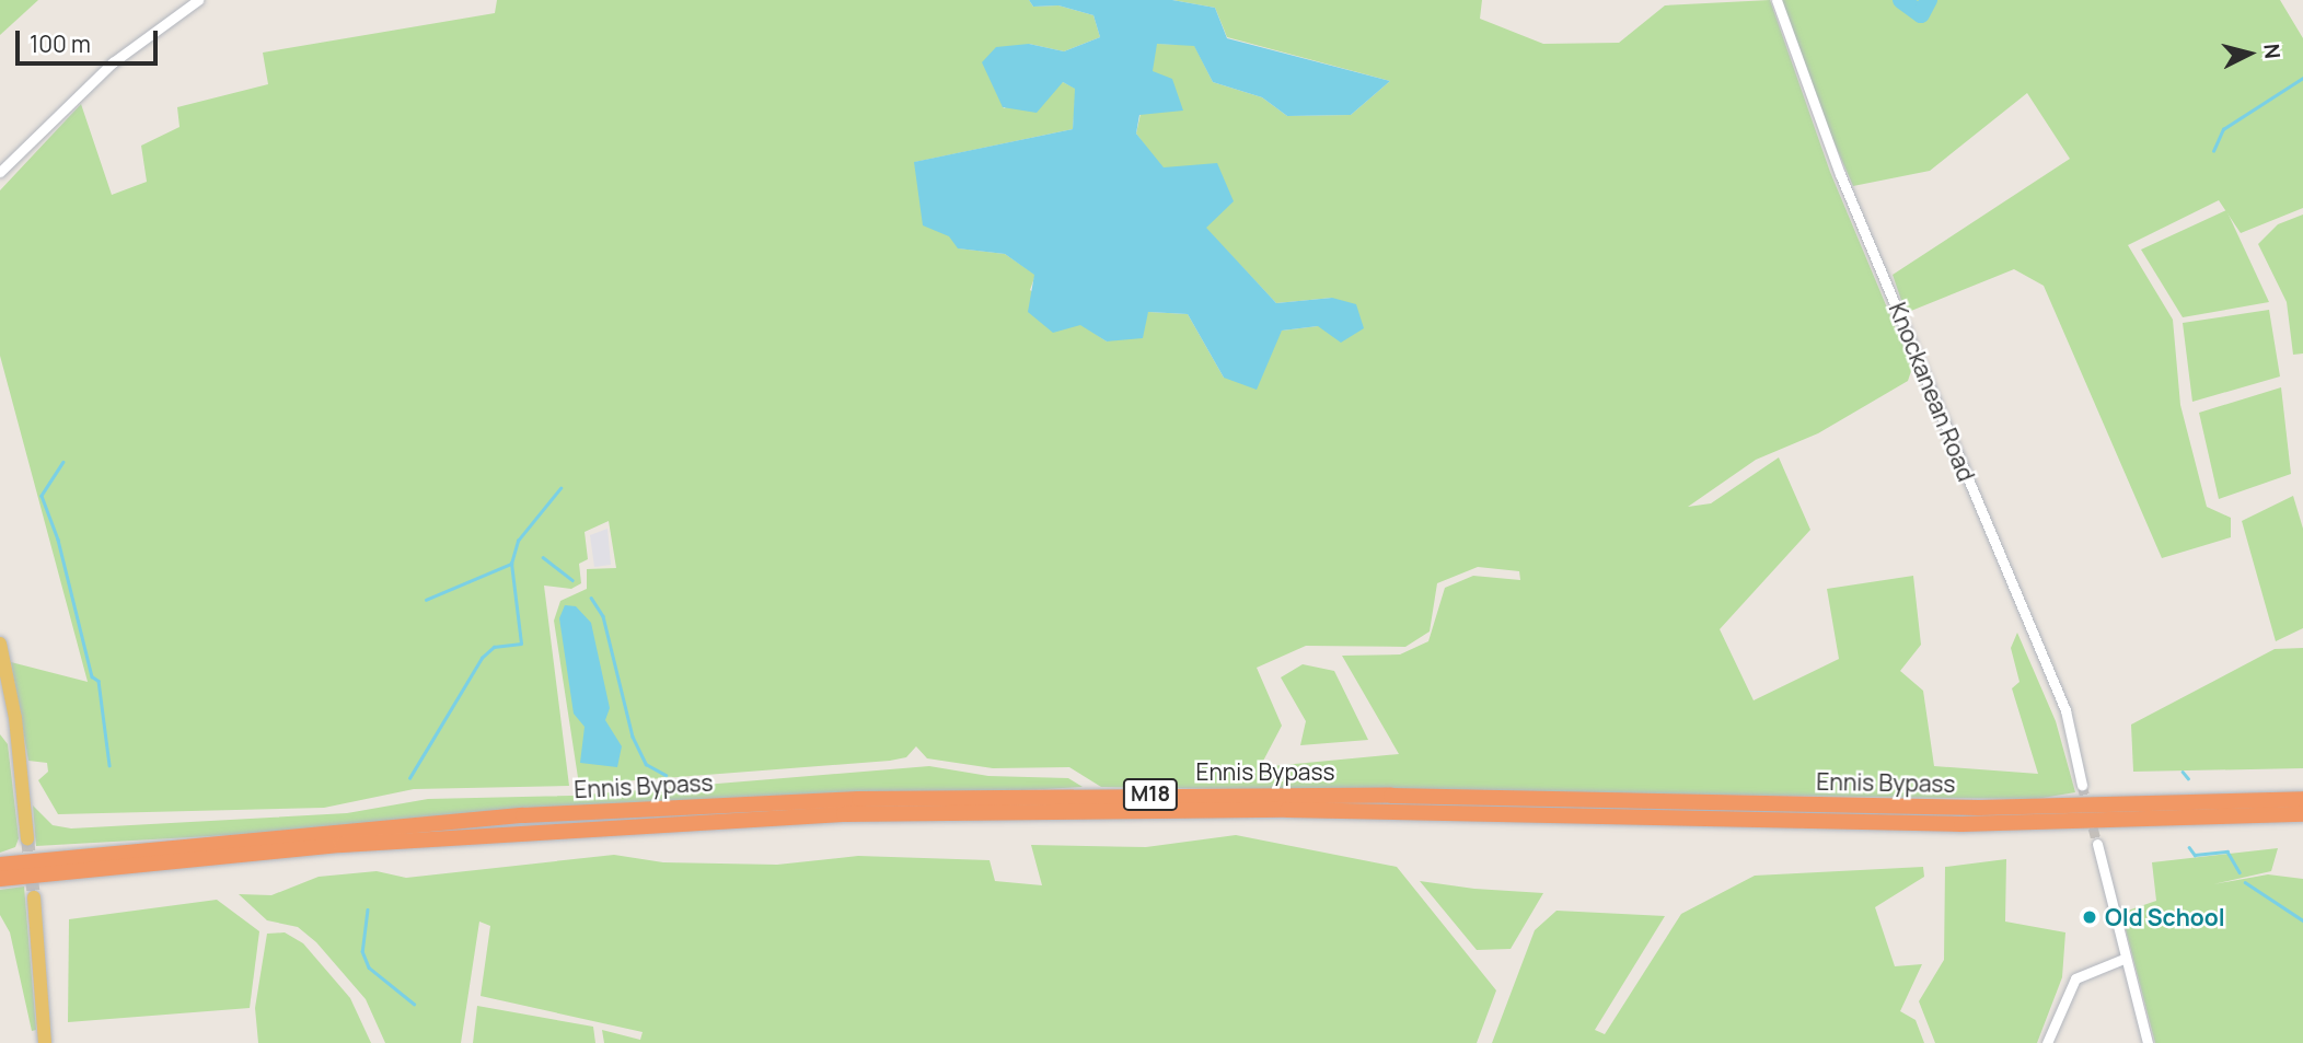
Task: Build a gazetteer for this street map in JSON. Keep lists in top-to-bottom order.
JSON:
{
  "streets": {
    "highway": ["Ennis Bypass", "M18"],
    "street": ["Knockanean Road"]
  },
  "places": ["Old School"],
  "scale_bar": "100 m",
  "north": "right"
}
